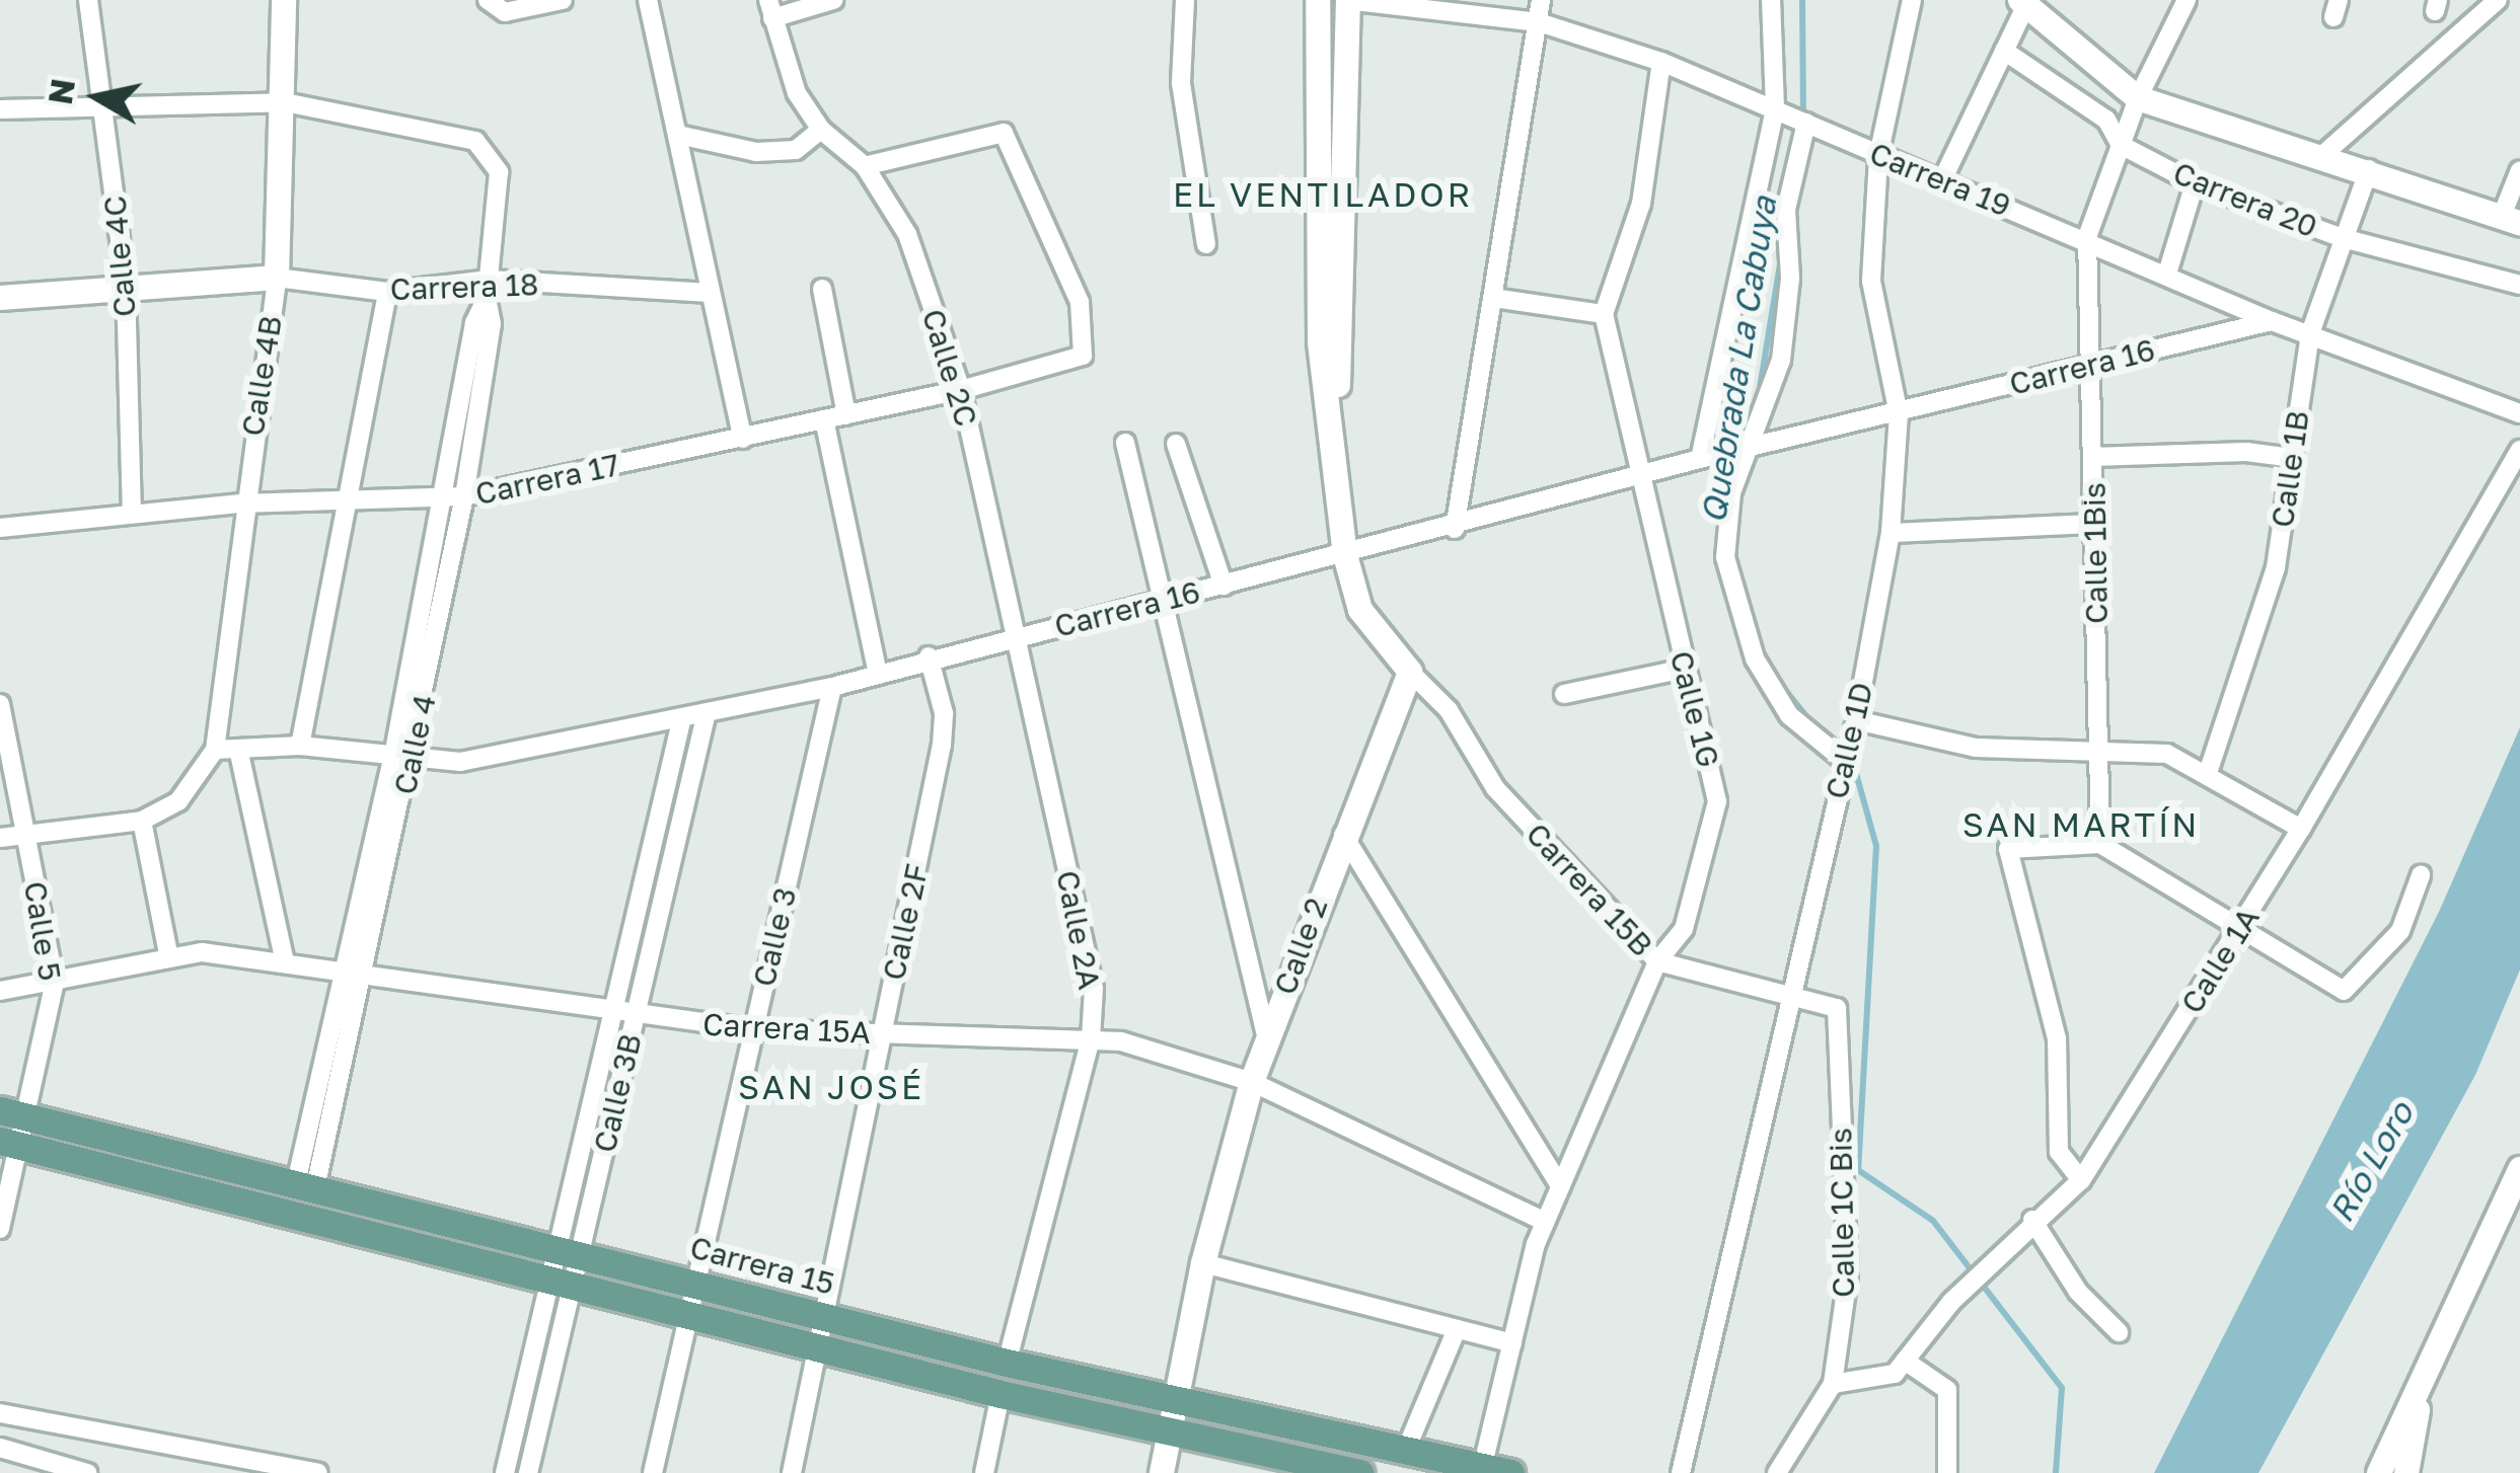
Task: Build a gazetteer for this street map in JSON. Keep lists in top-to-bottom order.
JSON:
{
  "streets": {
    "main road": ["Carrera 15"],
    "street": [
      "Carrera 19",
      "Carrera 20",
      "Calle 4C",
      "Carrera 18",
      "Carrera 16",
      "Calle 2C",
      "Calle 4B",
      "Calle 1B",
      "Carrera 17",
      "Calle 1Bis",
      "Calle 1G",
      "Calle 1D",
      "Calle 4",
      "Carrera 15B",
      "Calle 2F",
      "Calle 2A",
      "Calle 5",
      "Calle 3",
      "Calle 2",
      "Calle 1A",
      "Carrera 15A",
      "Calle 3B",
      "Calle 1C Bis"
    ]
  },
  "crossings": [
    ["Carrera 19", "Carrera 16"],
    ["Carrera 19", "Calle 1B"],
    ["Carrera 19", "Calle 1Bis"],
    ["Carrera 19", "Calle 1D"],
    ["Carrera 20", "Calle 1B"],
    ["Carrera 20", "Calle 1Bis"],
    ["Calle 4C", "Carrera 18"],
    ["Calle 4C", "Carrera 17"],
    ["Carrera 18", "Calle 4B"],
    ["Carrera 18", "Calle 4"],
    ["Carrera 16", "Calle 2C"],
    ["Carrera 16", "Calle 4B"],
    ["Carrera 16", "Calle 1Bis"],
    ["Carrera 16", "Calle 1G"],
    ["Carrera 16", "Calle 1D"],
    ["Carrera 16", "Calle 4"],
    ["Carrera 16", "Calle 2F"],
    ["Carrera 16", "Calle 2A"],
    ["Carrera 16", "Calle 3"],
    ["Carrera 16", "Calle 3B"],
    ["Calle 2C", "Carrera 17"],
    ["Calle 2C", "Calle 2A"],
    ["Calle 4B", "Carrera 17"],
    ["Calle 4B", "Calle 4"],
    ["Carrera 17", "Calle 4"],
    ["Calle 1G", "Carrera 15B"],
    ["Calle 1G", "Carrera 15A"],
    ["Calle 1G", "Carrera 15"],
    ["Calle 1D", "Carrera 15B"],
    ["Calle 4", "Carrera 15A"],
    ["Calle 4", "Carrera 15"],
    ["Carrera 15B", "Calle 2"],
    ["Carrera 15B", "Calle 1C Bis"],
    ["Calle 2F", "Carrera 15A"],
    ["Calle 2F", "Carrera 15"],
    ["Calle 2A", "Carrera 15A"],
    ["Calle 2A", "Carrera 15"],
    ["Calle 5", "Carrera 15A"],
    ["Calle 5", "Carrera 15"],
    ["Calle 3", "Carrera 15A"],
    ["Calle 3", "Carrera 15"],
    ["Calle 2", "Carrera 15A"],
    ["Calle 2", "Carrera 15"],
    ["Calle 1A", "Calle 1C Bis"],
    ["Carrera 15A", "Calle 3B"],
    ["Calle 3B", "Carrera 15"]
  ],
  "districts": ["EL VENTILADOR", "SAN MARTÍN", "SAN JOSÉ"],
  "water": ["Quebrada La Cabuya", "Río Loro"],
  "north": "left"
}
